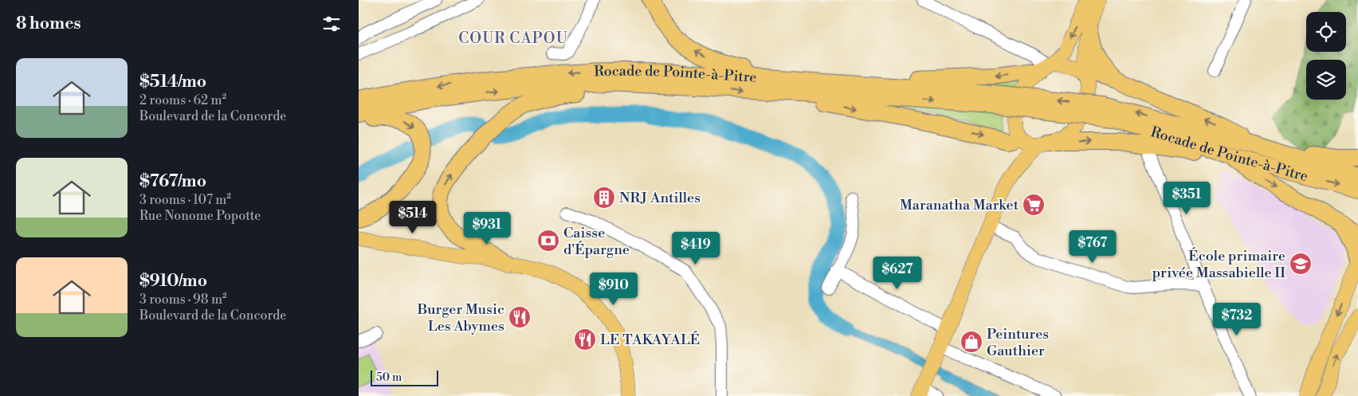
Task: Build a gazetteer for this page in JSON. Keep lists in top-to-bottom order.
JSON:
{
  "streets": {
    "highway": ["Rocade de Pointe-à-Pitre"]
  },
  "districts": ["COUR CAPOU"],
  "places": {
    "building": ["NRJ Antilles"],
    "supermarket": ["Maranatha Market"],
    "bank": ["Caisse d'Épargne"],
    "school or university": ["École primaire privée Massabielle II"],
    "restaurant": ["Burger Music Les Abymes", "LE TAKAYALÉ"],
    "shop": ["Peintures Gauthier"]
  },
  "scale_bar": "50 m",
  "page": {
    "heading": "8 homes",
    "list": [
      {
        "name": "$514/mo",
        "note": "2 rooms · 62 m² · Boulevard de la Concorde"
      },
      {
        "name": "$767/mo",
        "note": "3 rooms · 107 m² · Rue Nonome Popotte"
      },
      {
        "name": "$910/mo",
        "note": "3 rooms · 98 m² · Boulevard de la Concorde"
      }
    ],
    "price": [
      "$351",
      "$514",
      "$931",
      "$767",
      "$419",
      "$627",
      "$910",
      "$732"
    ],
    "scale": "50 m"
  }
}
